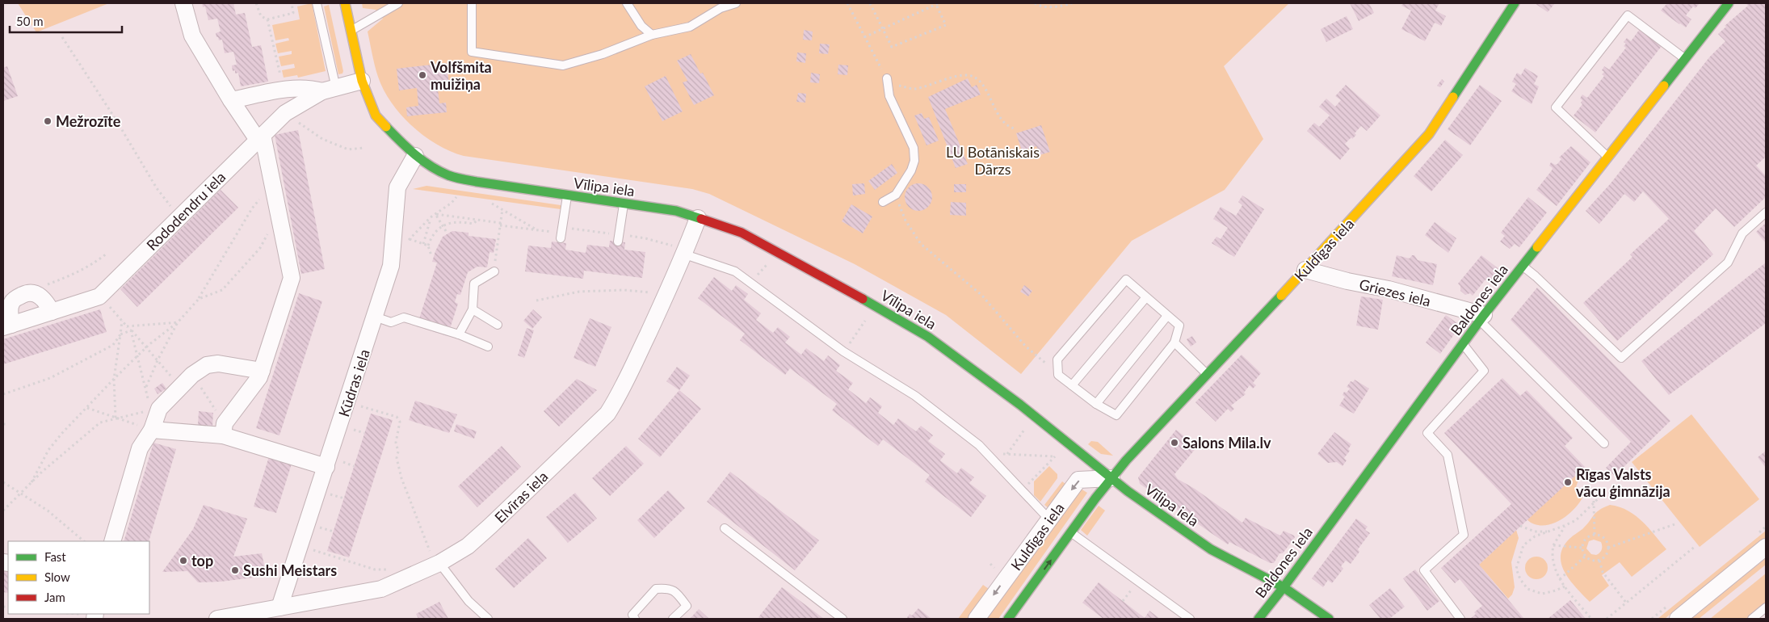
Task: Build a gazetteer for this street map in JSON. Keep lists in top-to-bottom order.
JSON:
{
  "streets": {
    "street": [
      "Vīlipa iela",
      "Rododendru iela",
      "Kuldīgas iela",
      "Griezes iela",
      "Baldones iela",
      "Kūdras iela",
      "Elvīras iela"
    ]
  },
  "crossings": [
    ["Vīlipa iela", "Rododendru iela"],
    ["Vīlipa iela", "Kuldīgas iela"],
    ["Vīlipa iela", "Baldones iela"],
    ["Vīlipa iela", "Kūdras iela"],
    ["Vīlipa iela", "Elvīras iela"],
    ["Kuldīgas iela", "Griezes iela"],
    ["Griezes iela", "Baldones iela"],
    ["Kūdras iela", "Elvīras iela"]
  ],
  "parks": ["LU Botāniskais Dārzs"],
  "places": [
    "Volfšmita muižiņa",
    "Mežrozīte",
    "Salons Mila.lv",
    "Rīgas Valsts vācu ģimnāzija",
    "top",
    "Sushi Meistars"
  ],
  "legend": ["Fast", "Slow", "Jam"],
  "scale_bar": "50 m"
}
